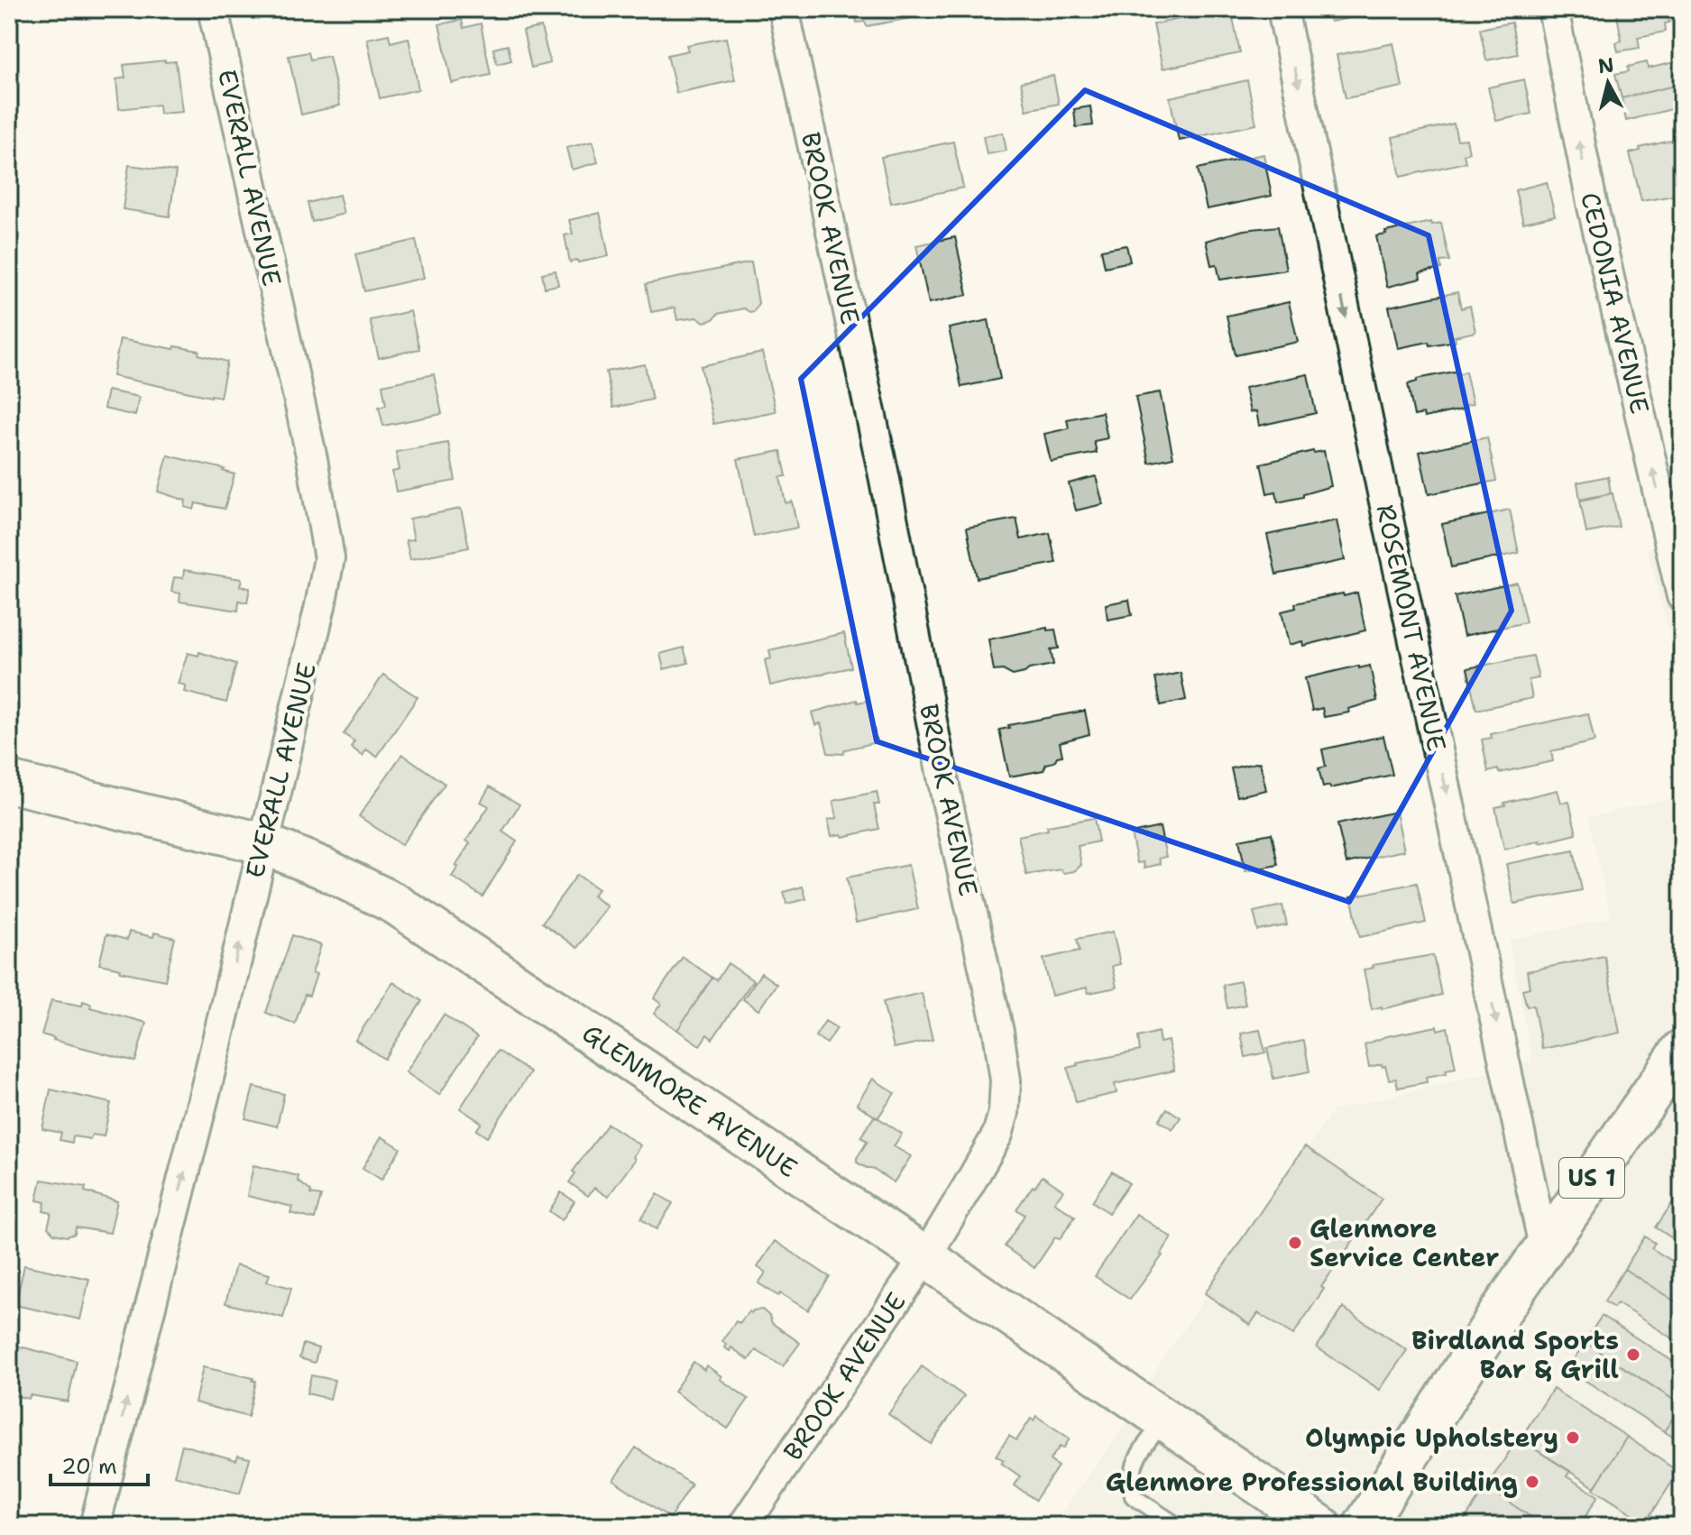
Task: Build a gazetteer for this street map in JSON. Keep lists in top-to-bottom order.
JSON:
{
  "streets": {
    "street": [
      "EVERALL AVENUE",
      "BROOK AVENUE",
      "CEDONIA AVENUE",
      "ROSEMONT AVENUE",
      "GLENMORE AVENUE",
      "US 1"
    ]
  },
  "crossings": [
    ["EVERALL AVENUE", "GLENMORE AVENUE"],
    ["BROOK AVENUE", "GLENMORE AVENUE"],
    ["ROSEMONT AVENUE", "US 1"]
  ],
  "one_way": ["EVERALL AVENUE", "CEDONIA AVENUE", "ROSEMONT AVENUE"],
  "places": [
    "Glenmore Service Center",
    "Birdland Sports Bar & Grill",
    "Olympic Upholstery",
    "Glenmore Professional Building"
  ],
  "scale_bar": "20 m",
  "north": "top"
}
